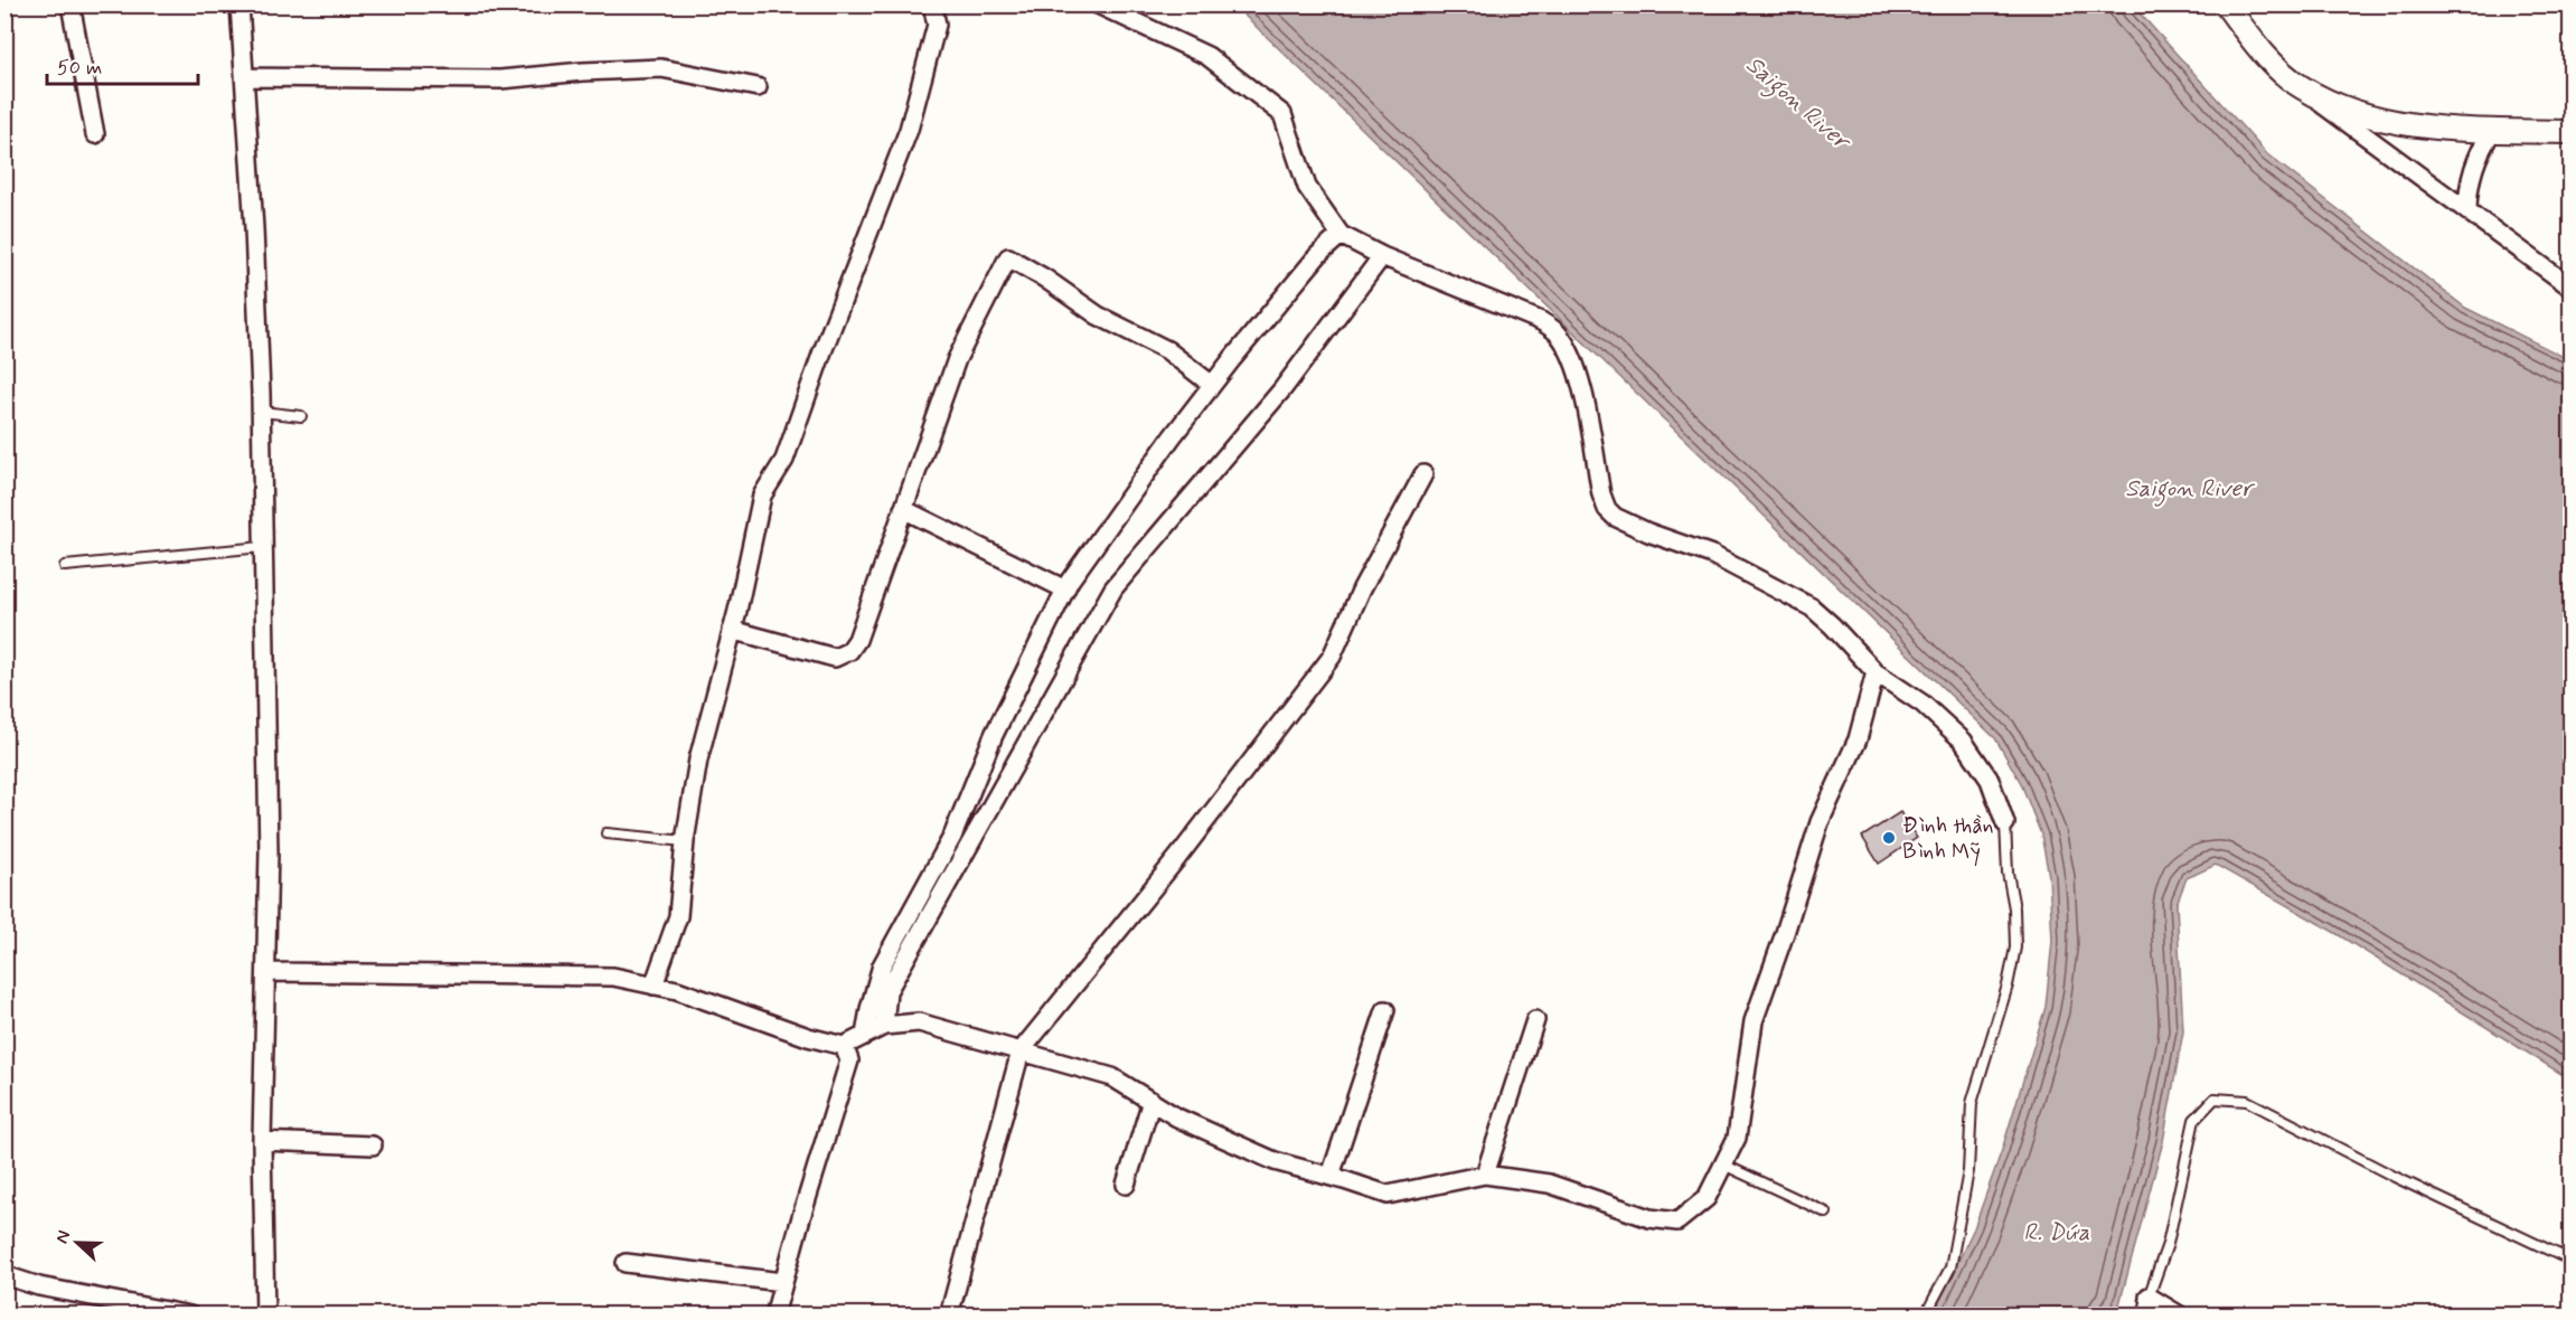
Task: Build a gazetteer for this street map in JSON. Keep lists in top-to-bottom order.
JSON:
{
  "water": ["Saigon River", "R. Dứa"],
  "places": ["Đình thần Bình Mỹ"],
  "scale_bar": "50 m",
  "north": "left"
}
